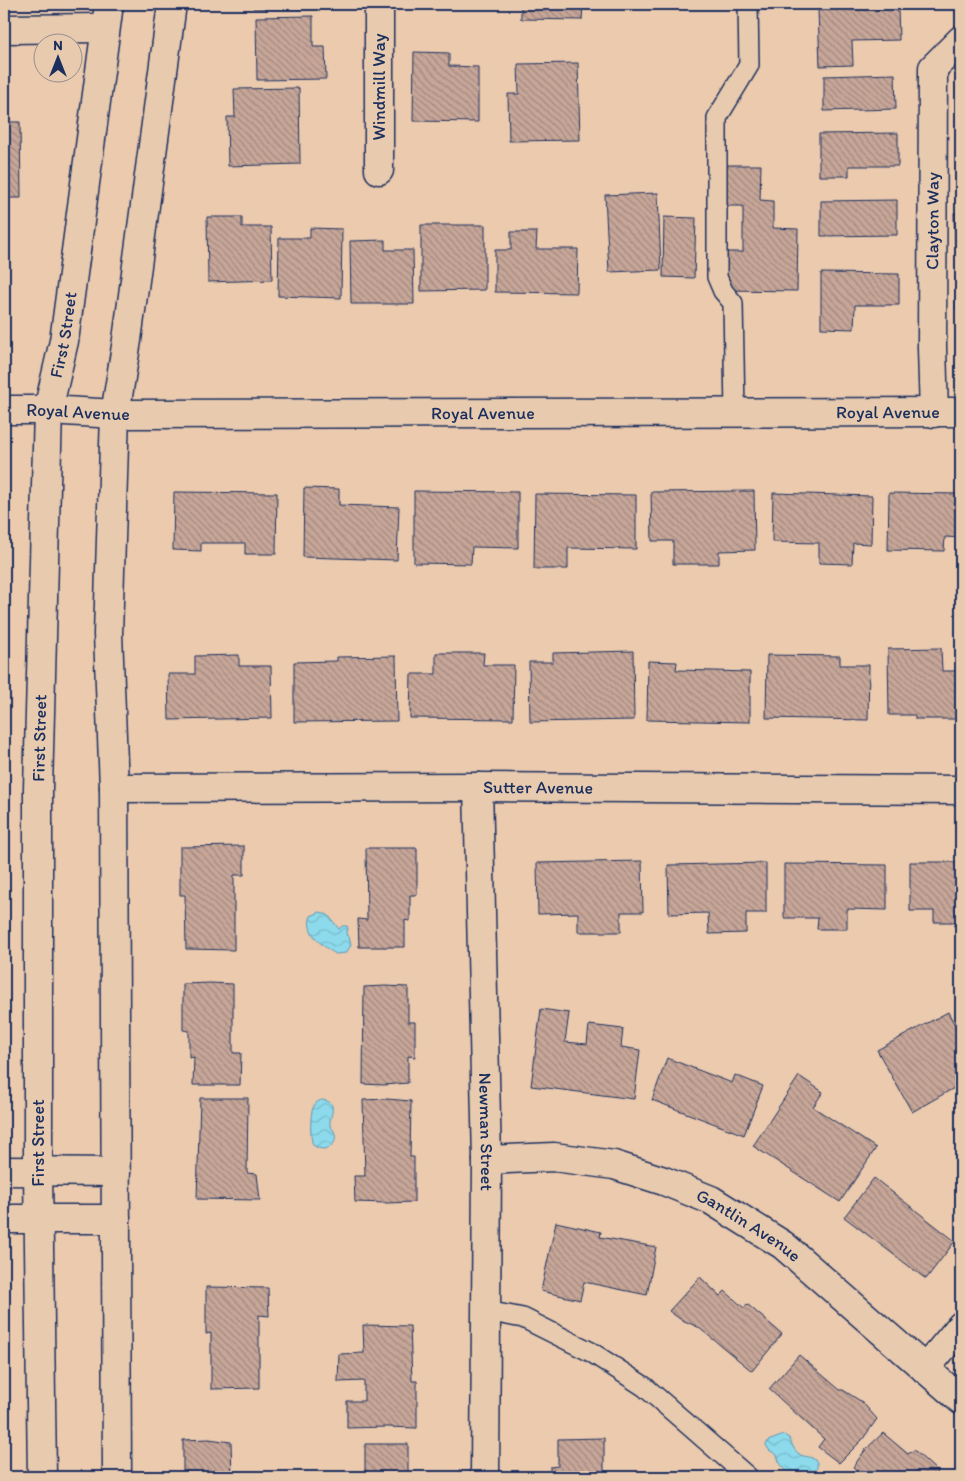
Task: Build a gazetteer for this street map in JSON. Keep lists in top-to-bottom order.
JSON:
{
  "streets": {
    "main road": [
      "Windmill Way",
      "Clayton Way",
      "First Street",
      "Royal Avenue",
      "Sutter Avenue",
      "Newman Street",
      "Gantlin Avenue"
    ]
  },
  "crossings": [
    ["Clayton Way", "Royal Avenue"],
    ["First Street", "Royal Avenue"],
    ["Sutter Avenue", "Newman Street"],
    ["Newman Street", "Gantlin Avenue"]
  ],
  "north": "top"
}
